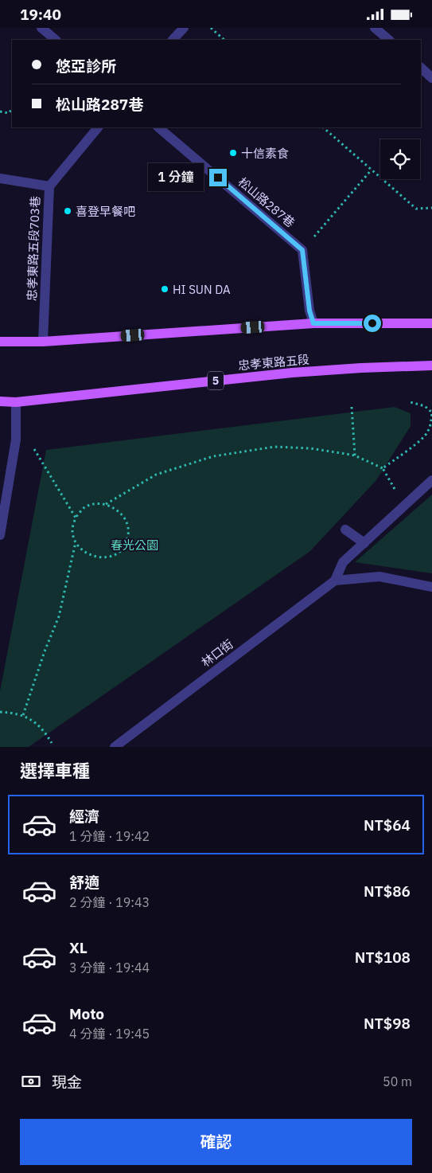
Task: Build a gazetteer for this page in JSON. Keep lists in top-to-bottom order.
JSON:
{
  "streets": {
    "main road": ["忠孝東路五段", "5"],
    "street": ["松山路287巷", "忠孝東路五段703巷", "林口街"]
  },
  "parks": ["春光公園"],
  "places": ["十信素食", "喜登早餐吧", "HI SUN DA"],
  "page": {
    "status": "19:40",
    "banner": ["悠亞診所", "松山路287巷"],
    "bubble": "1 分鐘",
    "heading": "選擇車種",
    "list": [
      {
        "name": "經濟",
        "note": "1 分鐘 · 19:42",
        "value": "NT$64"
      },
      {
        "name": "舒適",
        "note": "2 分鐘 · 19:43",
        "value": "NT$86"
      },
      {
        "name": "XL",
        "note": "3 分鐘 · 19:44",
        "value": "NT$108"
      },
      {
        "name": "Moto",
        "note": "4 分鐘 · 19:45",
        "value": "NT$98"
      }
    ],
    "pay": ["現金", "50 m"],
    "buttons": "確認"
  }
}
